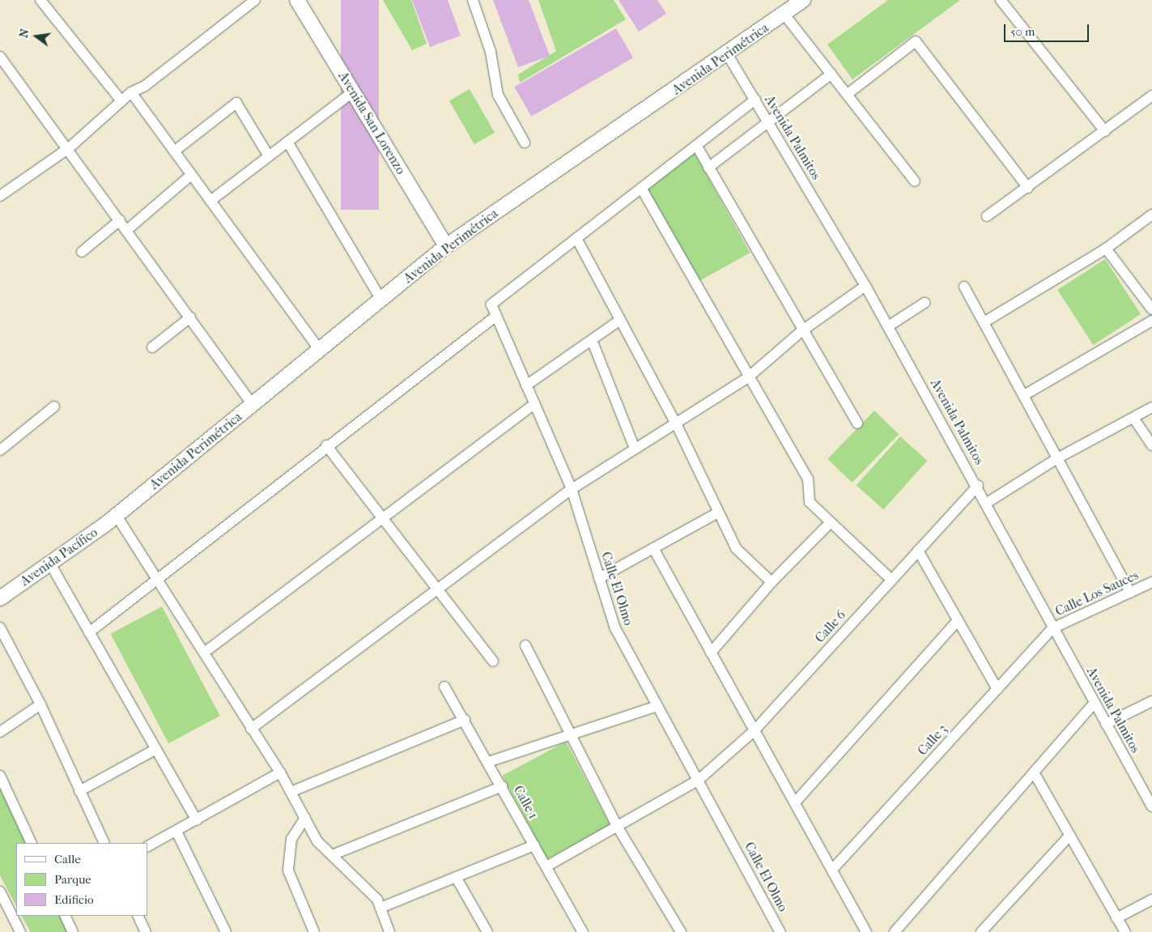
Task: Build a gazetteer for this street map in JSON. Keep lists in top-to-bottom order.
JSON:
{
  "streets": {
    "street": [
      "Avenida Perimétrica",
      "Avenida San Lorenzo",
      "Avenida Palmitos",
      "Avenida Pacífico",
      "Calle El Olmo",
      "Calle Los Sauces",
      "Calle 6",
      "Calle 3",
      "Calle 1"
    ]
  },
  "crossings": [
    ["Avenida Perimétrica", "Avenida San Lorenzo"],
    ["Avenida Perimétrica", "Avenida Palmitos"],
    ["Avenida Perimétrica", "Avenida Pacífico"],
    ["Avenida Palmitos", "Calle Los Sauces"],
    ["Avenida Palmitos", "Calle 6"],
    ["Avenida Palmitos", "Calle 3"],
    ["Calle El Olmo", "Calle 6"],
    ["Calle Los Sauces", "Calle 3"],
    ["Calle 6", "Calle 1"]
  ],
  "legend": ["Calle", "Parque", "Edificio"],
  "scale_bar": "50 m",
  "north": "left"
}
